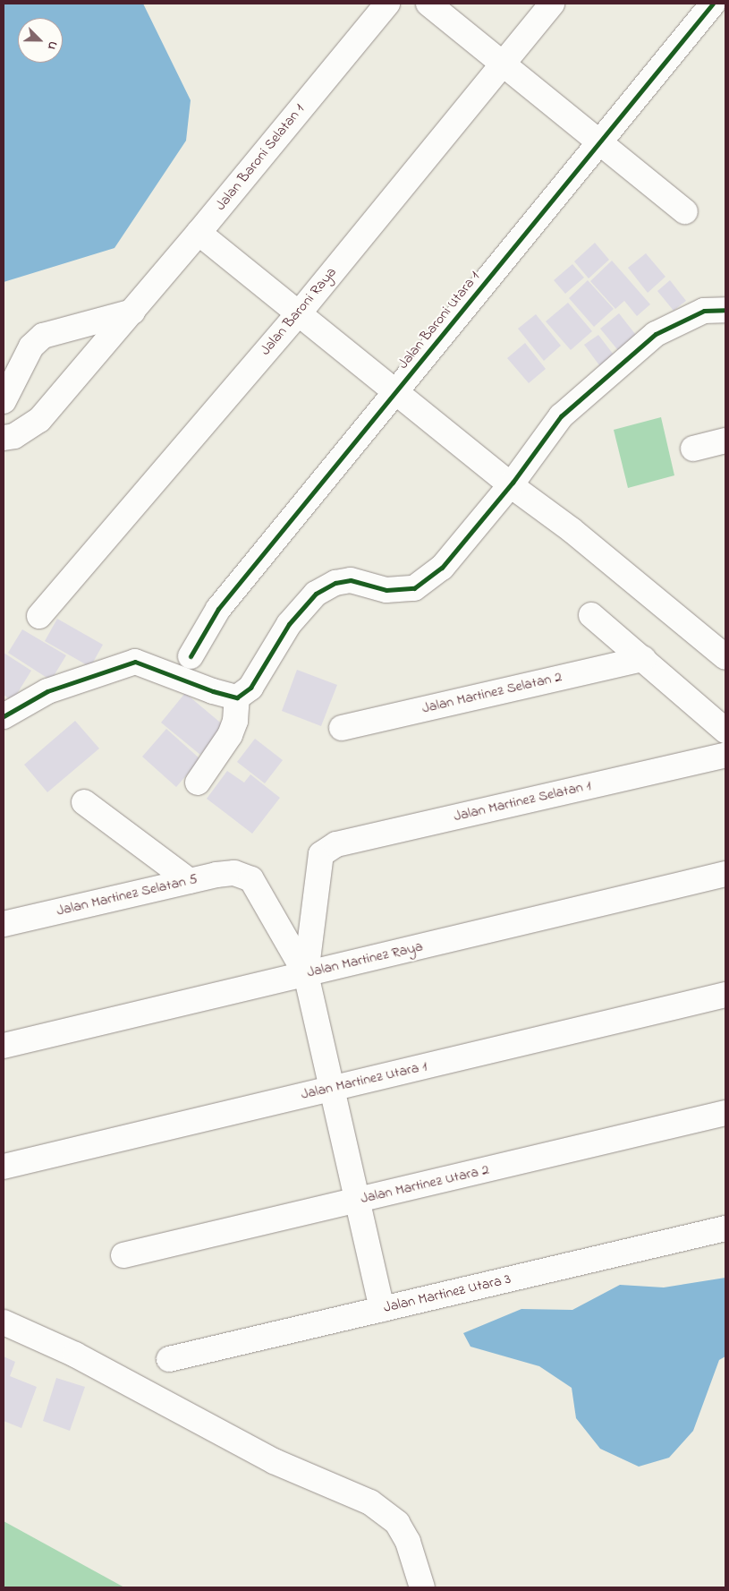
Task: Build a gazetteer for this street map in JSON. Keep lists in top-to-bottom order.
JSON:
{
  "streets": {
    "street": [
      "Jalan Baroni Selatan 1",
      "Jalan Baroni Raya",
      "Jalan Baroni Utara 1",
      "Jalan Martinez Selatan 2",
      "Jalan Martinez Selatan 1",
      "Jalan Martinez Selatan 5",
      "Jalan Martinez Raya",
      "Jalan Martinez Utara 1",
      "Jalan Martinez Utara 2",
      "Jalan Martinez Utara 3"
    ]
  },
  "crossings": [
    ["Jalan Martinez Selatan 1", "Jalan Martinez Selatan 5"],
    ["Jalan Martinez Selatan 1", "Jalan Martinez Raya"],
    ["Jalan Martinez Selatan 5", "Jalan Martinez Raya"]
  ],
  "north": "bottom right"
}
